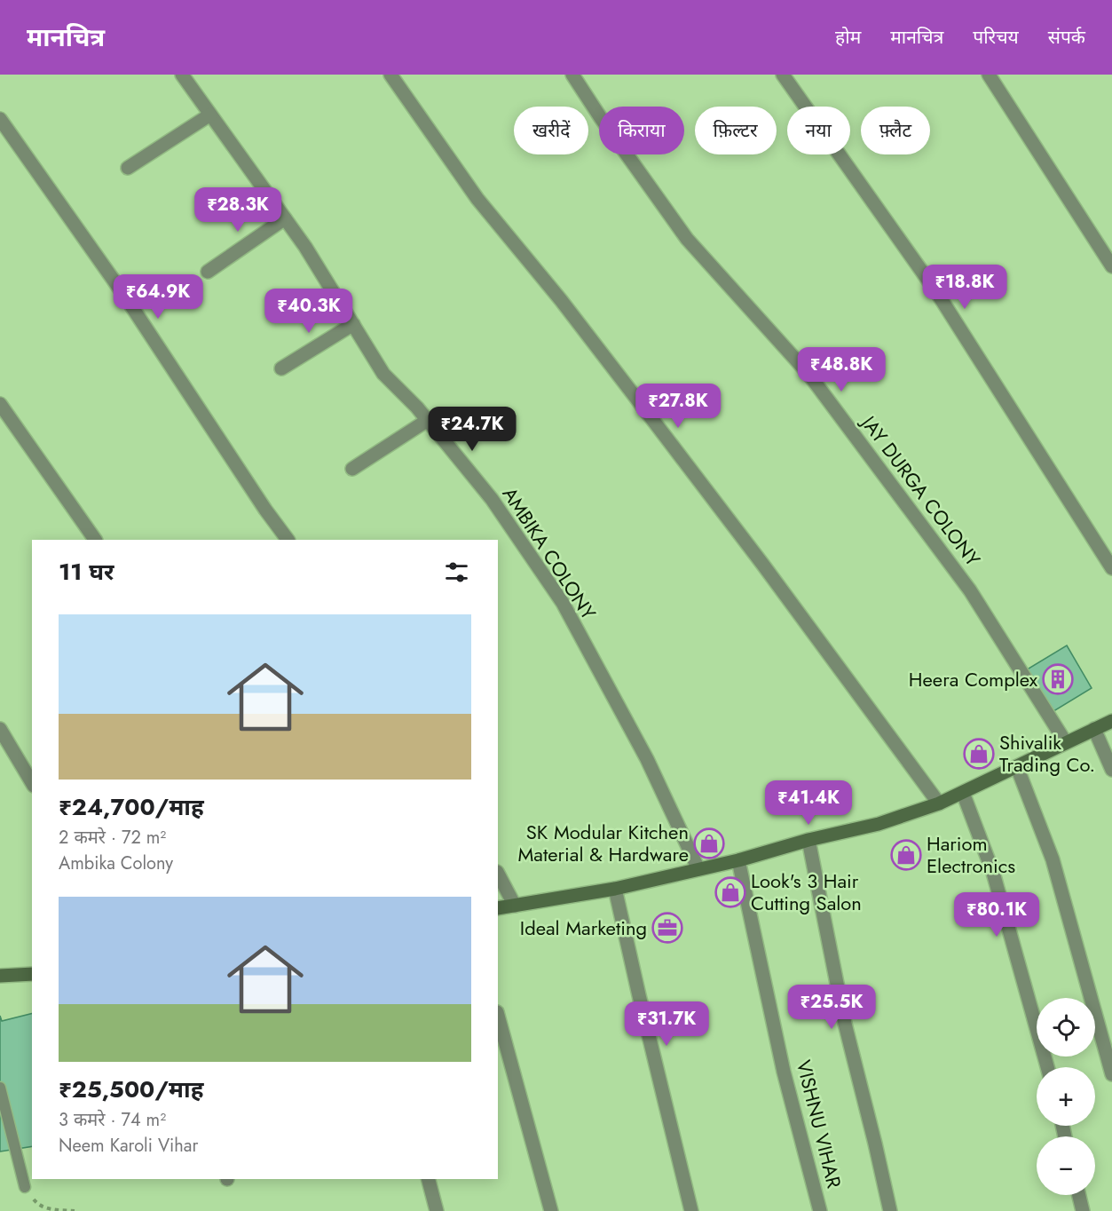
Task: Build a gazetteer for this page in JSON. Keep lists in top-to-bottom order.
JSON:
{
  "streets": {
    "street": ["JAY DURGA COLONY", "AMBIKA COLONY", "VISHNU VIHAR"]
  },
  "places": {
    "building": ["Heera Complex"],
    "shop": [
      "Shivalik Trading Co.",
      "SK Modular Kitchen Material & Hardware",
      "Hariom Electronics",
      "Look's 3 Hair Cutting Salon"
    ],
    "office": ["Ideal Marketing"]
  },
  "page": {
    "header": "मानचित्र",
    "nav": [
      "होम",
      "मानचित्र",
      "परिचय",
      "संपर्क"
    ],
    "chip": [
      "खरीदें",
      "किराया",
      "फ़िल्टर",
      "नया",
      "फ़्लैट"
    ],
    "price": [
      "₹28.3K",
      "₹18.8K",
      "₹64.9K",
      "₹40.3K",
      "₹48.8K",
      "₹27.8K",
      "₹24.7K",
      "₹41.4K",
      "₹80.1K",
      "₹25.5K",
      "₹31.7K"
    ],
    "heading": "11 घर",
    "list": [
      {
        "name": "₹24,700/माह",
        "note": "2 कमरे · 72 m² · Ambika Colony"
      },
      {
        "name": "₹25,500/माह",
        "note": "3 कमरे · 74 m² · Neem Karoli Vihar"
      }
    ],
    "map_buttons": ["+", "−"]
  }
}
